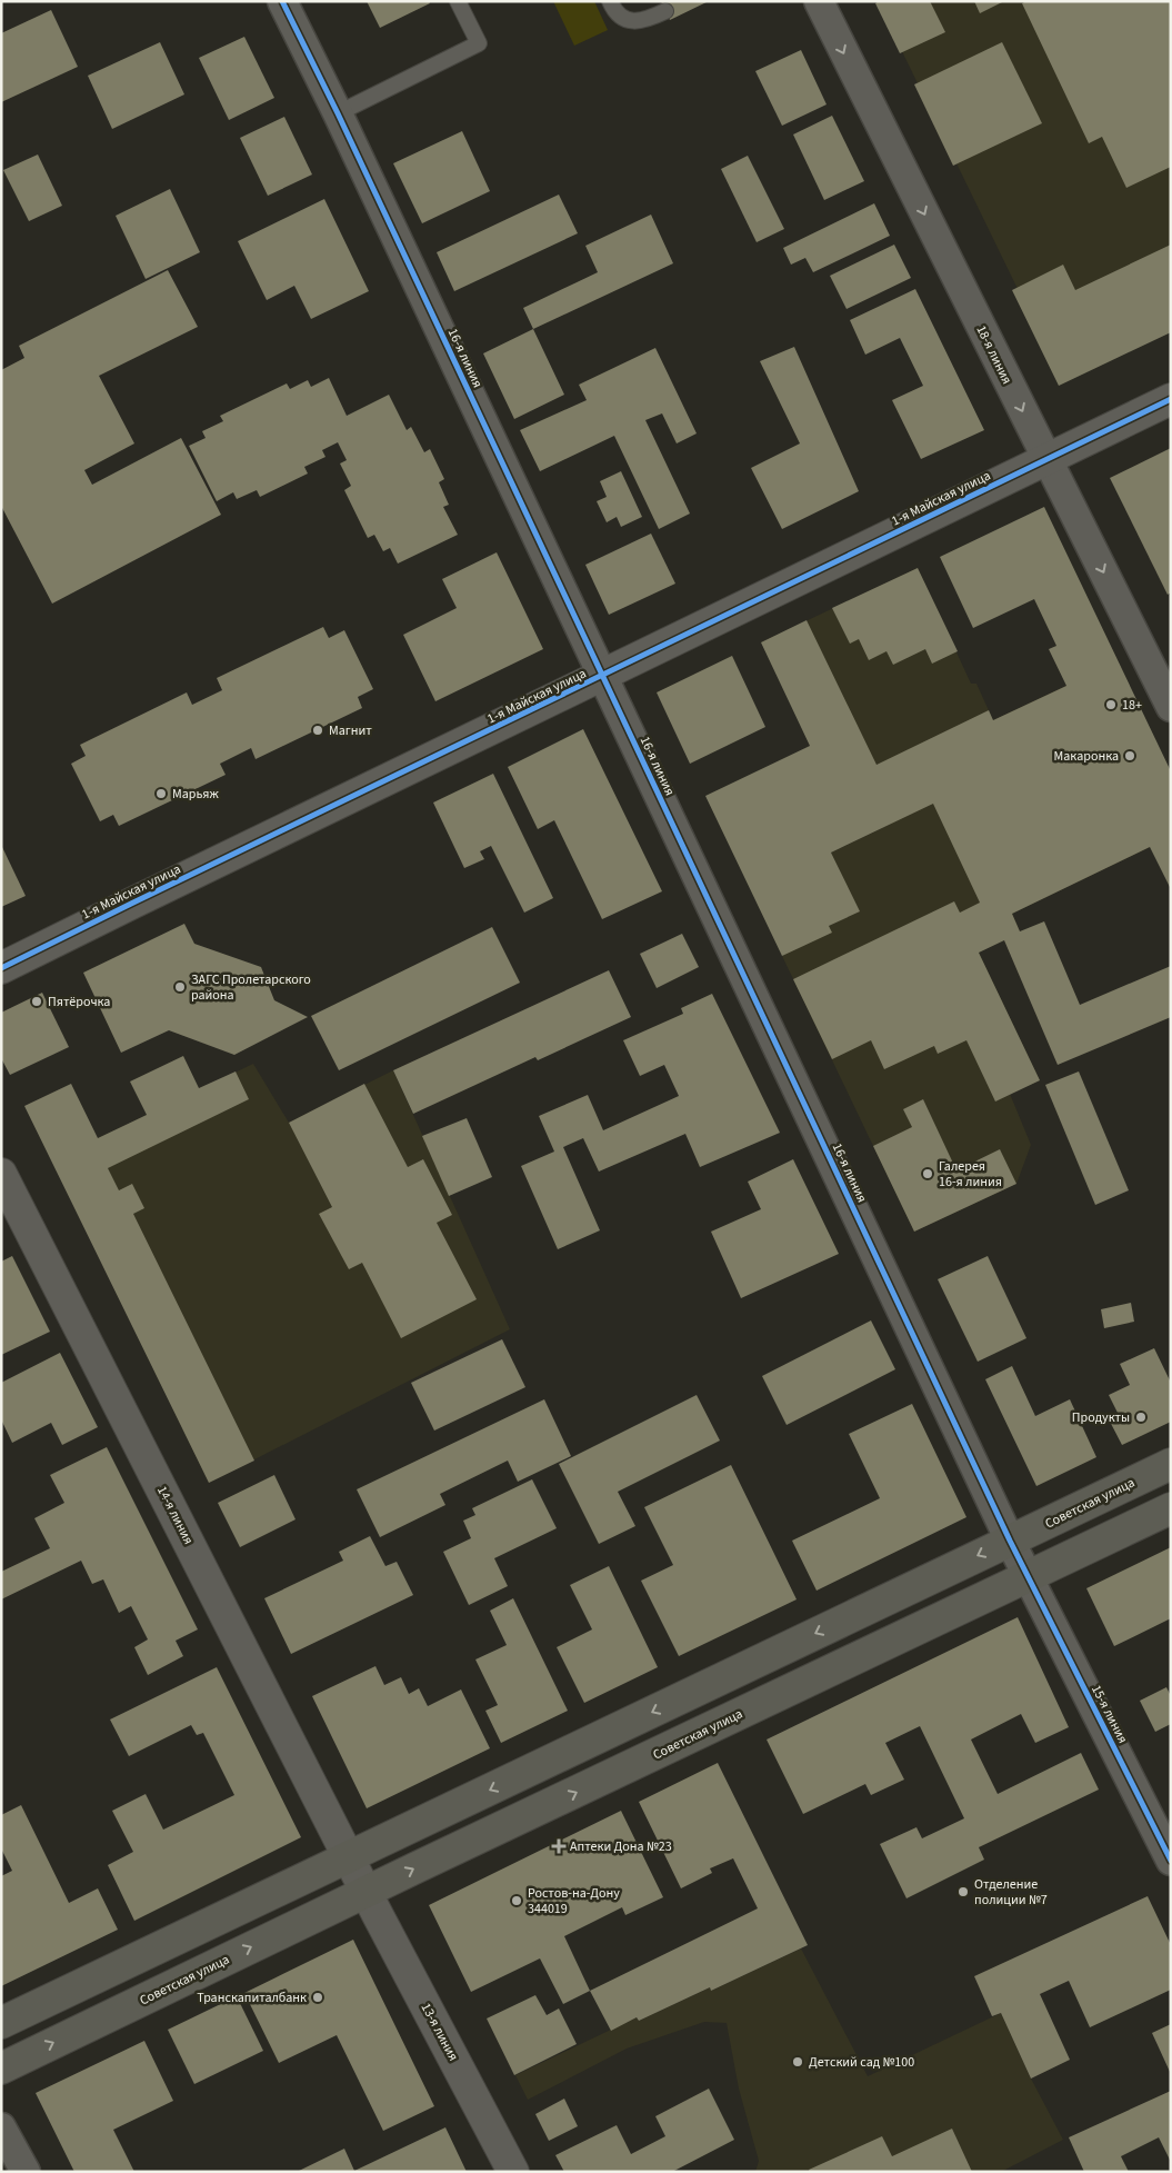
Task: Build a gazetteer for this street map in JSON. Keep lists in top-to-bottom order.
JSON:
{
  "streets": {
    "main road": ["Советская улица"],
    "street": [
      "18-я линия",
      "16-я линия",
      "1-я Майская улица",
      "14-я линия",
      "15-я линия",
      "13-я линия"
    ]
  },
  "crossings": [
    ["18-я линия", "1-я Майская улица"],
    ["16-я линия", "1-я Майская улица"],
    ["16-я линия", "Советская улица"],
    ["Советская улица", "14-я линия"],
    ["Советская улица", "15-я линия"],
    ["Советская улица", "13-я линия"]
  ],
  "one_way": ["18-я линия"],
  "places": {
    "other": [
      "18+",
      "Магнит",
      "Макаронка",
      "Марьяж",
      "ЗАГС Пролетарского района",
      "Пятёрочка",
      "Галерея 16-я линия",
      "Продукты",
      "Отделение полиции №7",
      "Ростов-на-Дону 344019",
      "Транскапиталбанк",
      "Детский сад №100"
    ],
    "health": ["Аптеки Дона №23"]
  }
}
